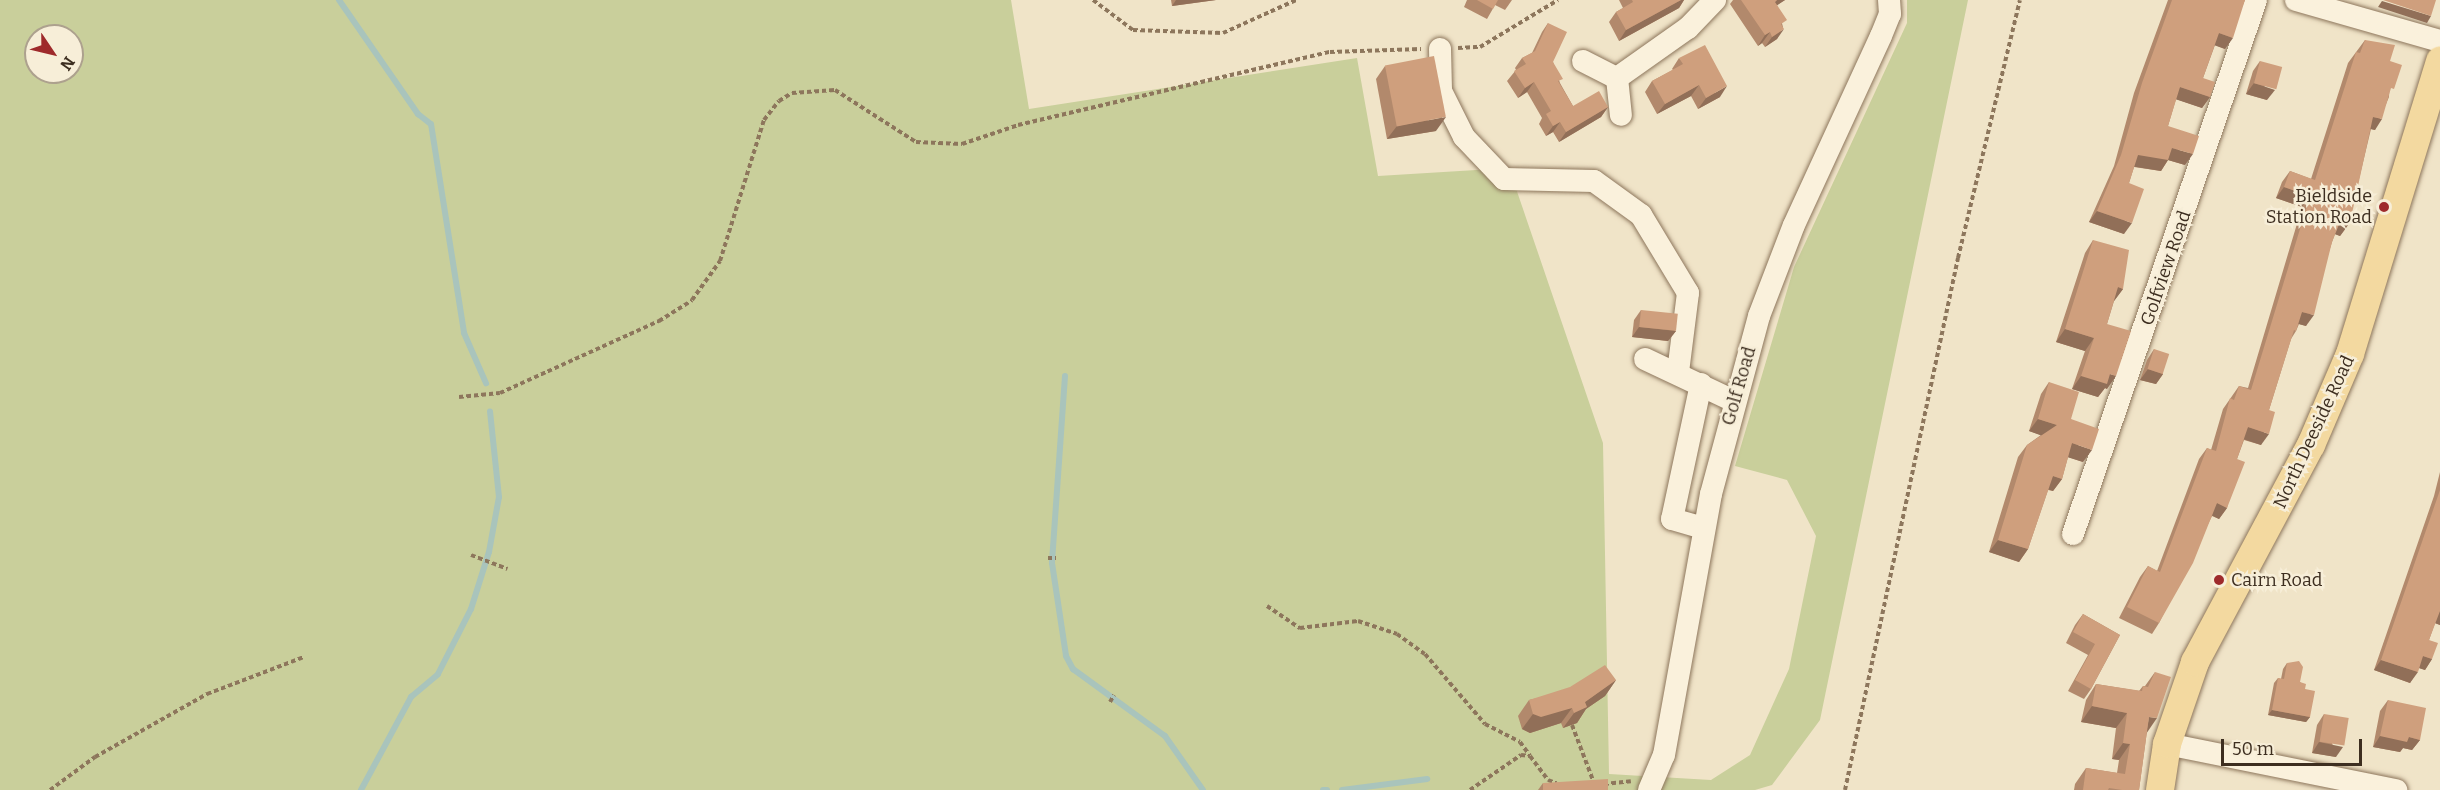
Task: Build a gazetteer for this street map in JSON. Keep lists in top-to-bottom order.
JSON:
{
  "streets": {
    "main road": ["North Deeside Road"],
    "street": ["Golfview Road", "Golf Road"]
  },
  "places": ["Bieldside Station Road", "Cairn Road"],
  "scale_bar": "50 m",
  "north": "bottom right"
}
